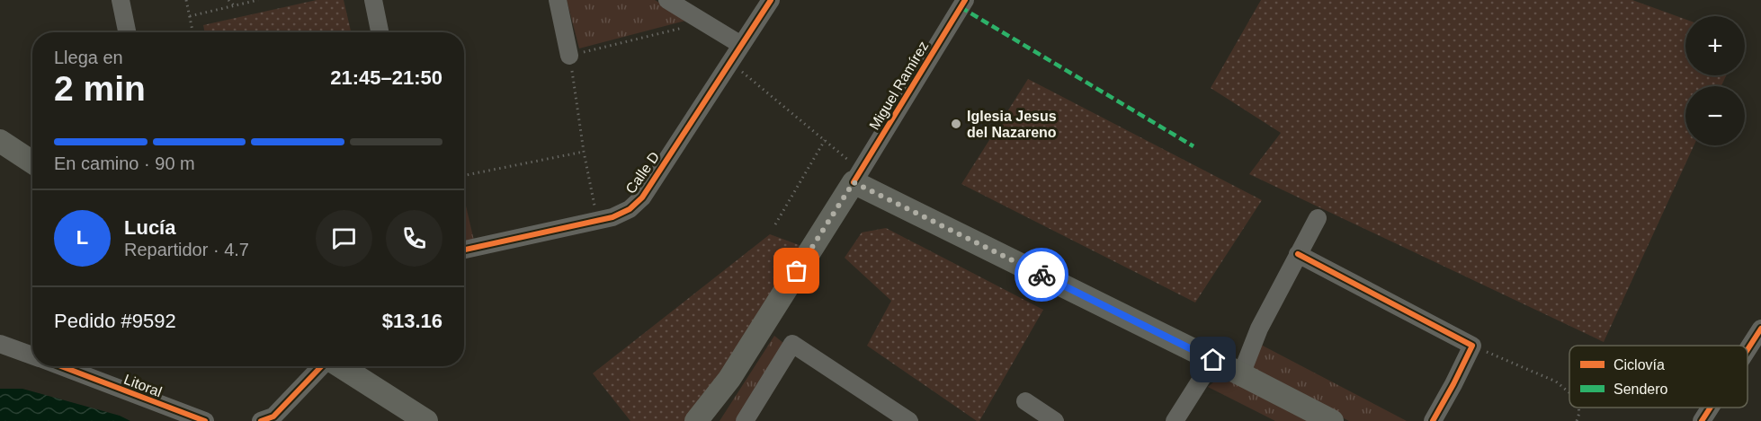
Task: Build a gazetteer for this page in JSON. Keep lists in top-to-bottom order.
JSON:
{
  "streets": {
    "main road": ["Miguel Ramírez"],
    "street": ["Calle D", "Litoral"]
  },
  "places": ["Iglesia Jesus del Nazareno"],
  "legend": ["Ciclovía", "Sendero"],
  "page": {
    "map_buttons": ["+", "−"],
    "heading": ["2 min", "Llega en", "21:45–21:50"],
    "panel": [
      "Lucía",
      "Repartidor · 4.7",
      "Pedido #9592",
      "$13.16"
    ],
    "bar": "En camino · 90 m",
    "round": "L"
  }
}
